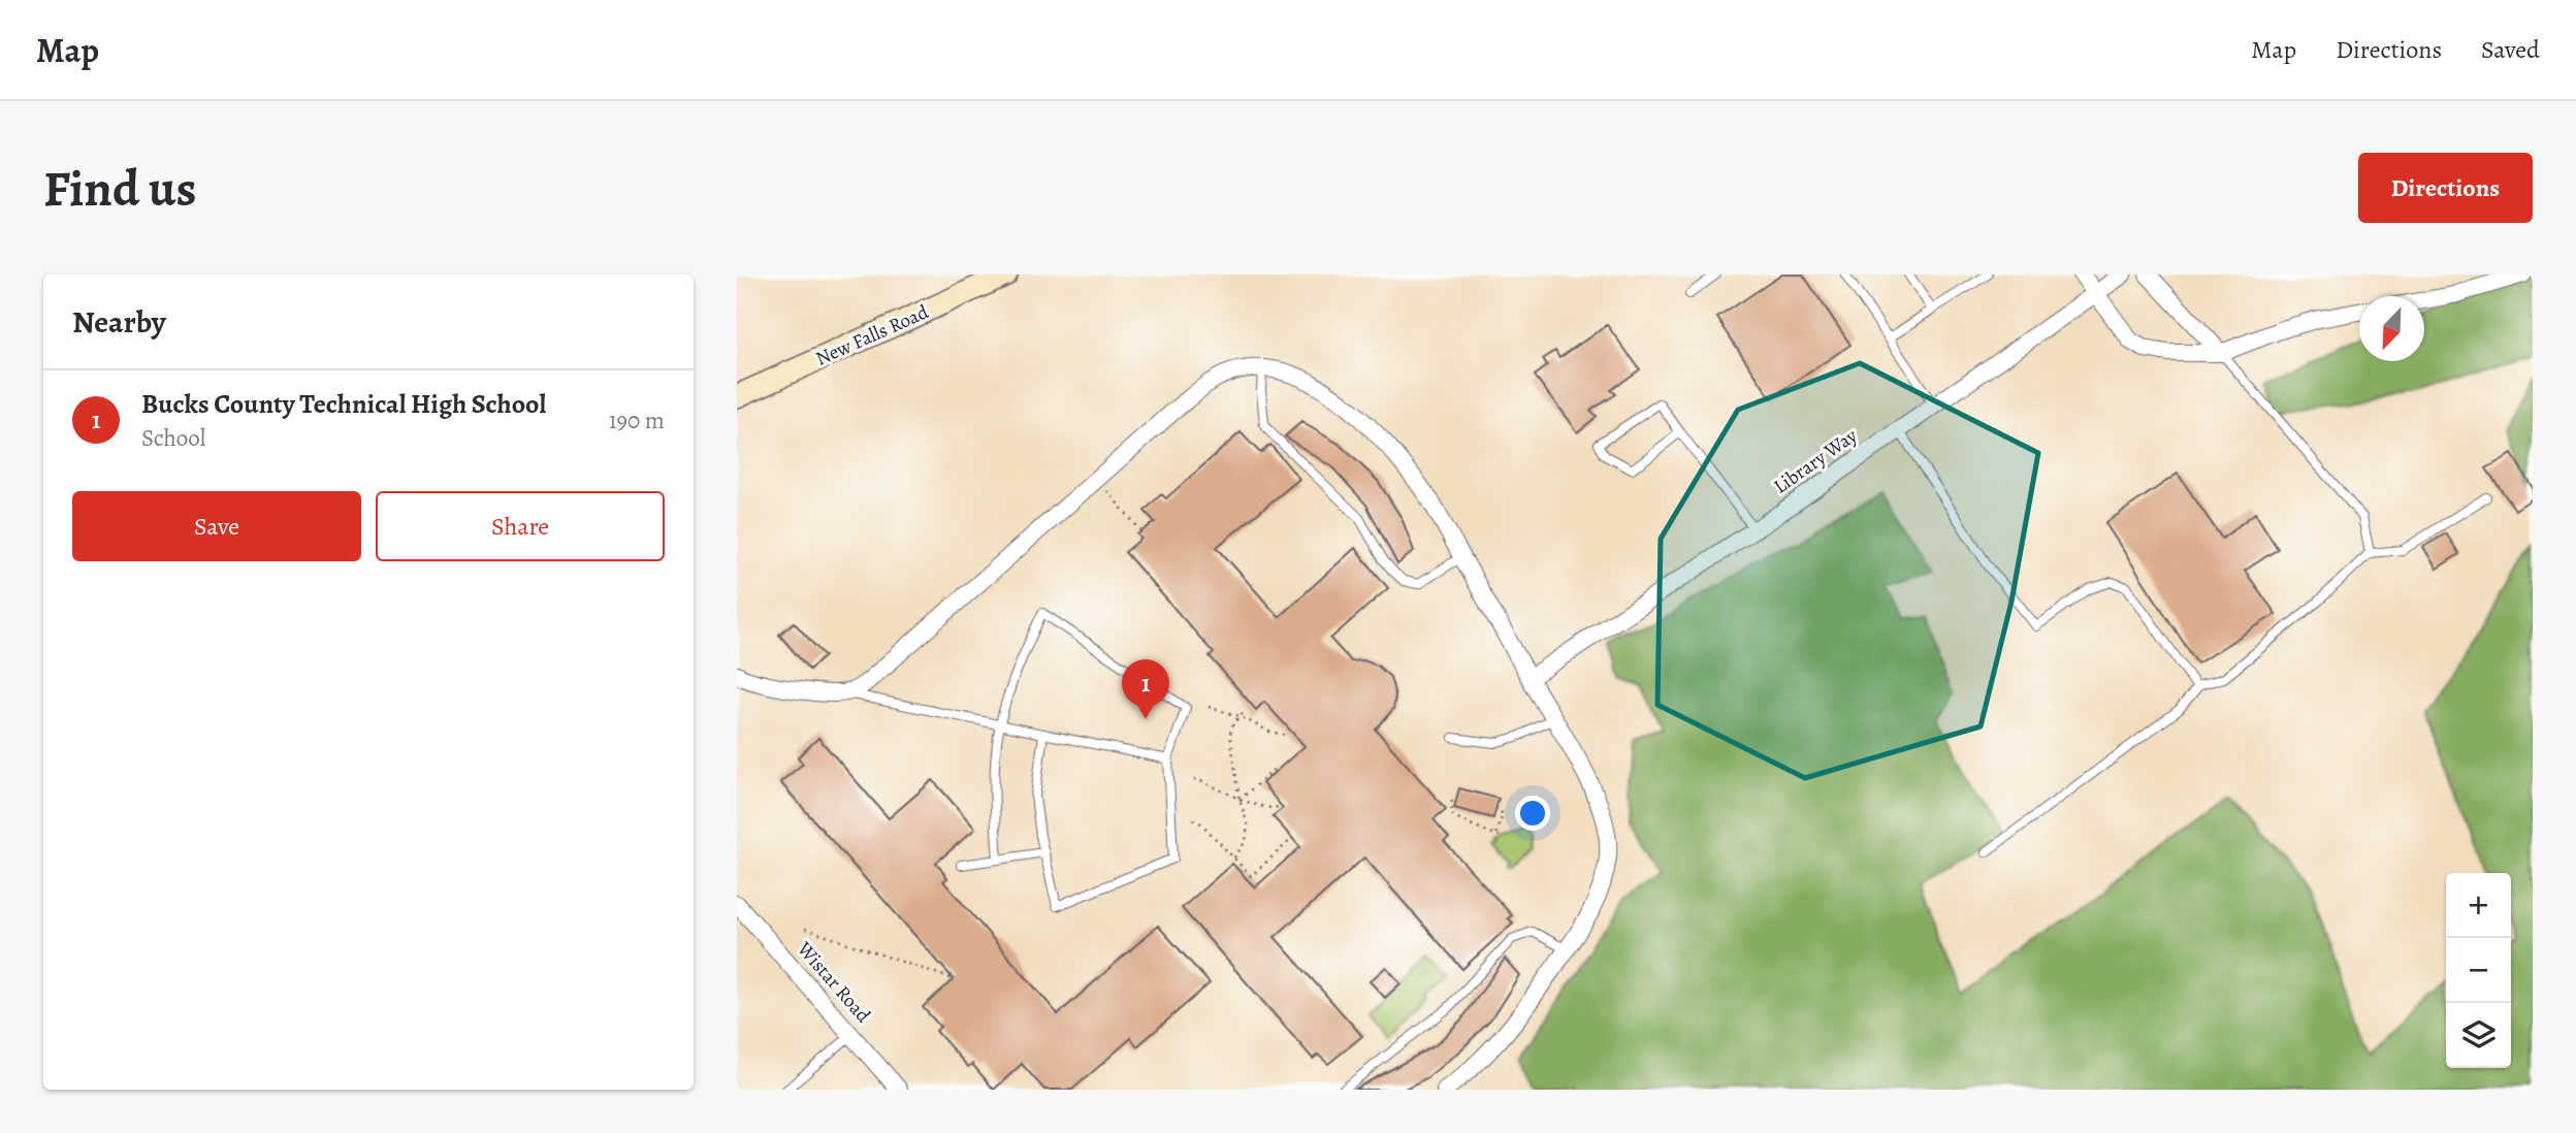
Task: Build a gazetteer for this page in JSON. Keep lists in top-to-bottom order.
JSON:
{
  "streets": {
    "main road": ["New Falls Road"],
    "street": ["Library Way", "Wistar Road"]
  },
  "north": "bottom left",
  "page": {
    "header": "Map",
    "nav": ["Map", "Directions", "Saved"],
    "buttons": [
      "Directions",
      ["Save", "Share"]
    ],
    "title": "Find us",
    "heading": "Nearby",
    "list": [
      {
        "mark": "1",
        "name": "Bucks County Technical High School",
        "note": "School",
        "value": "190 m"
      }
    ],
    "pins": "1",
    "map_buttons": ["+", "−"]
  }
}
